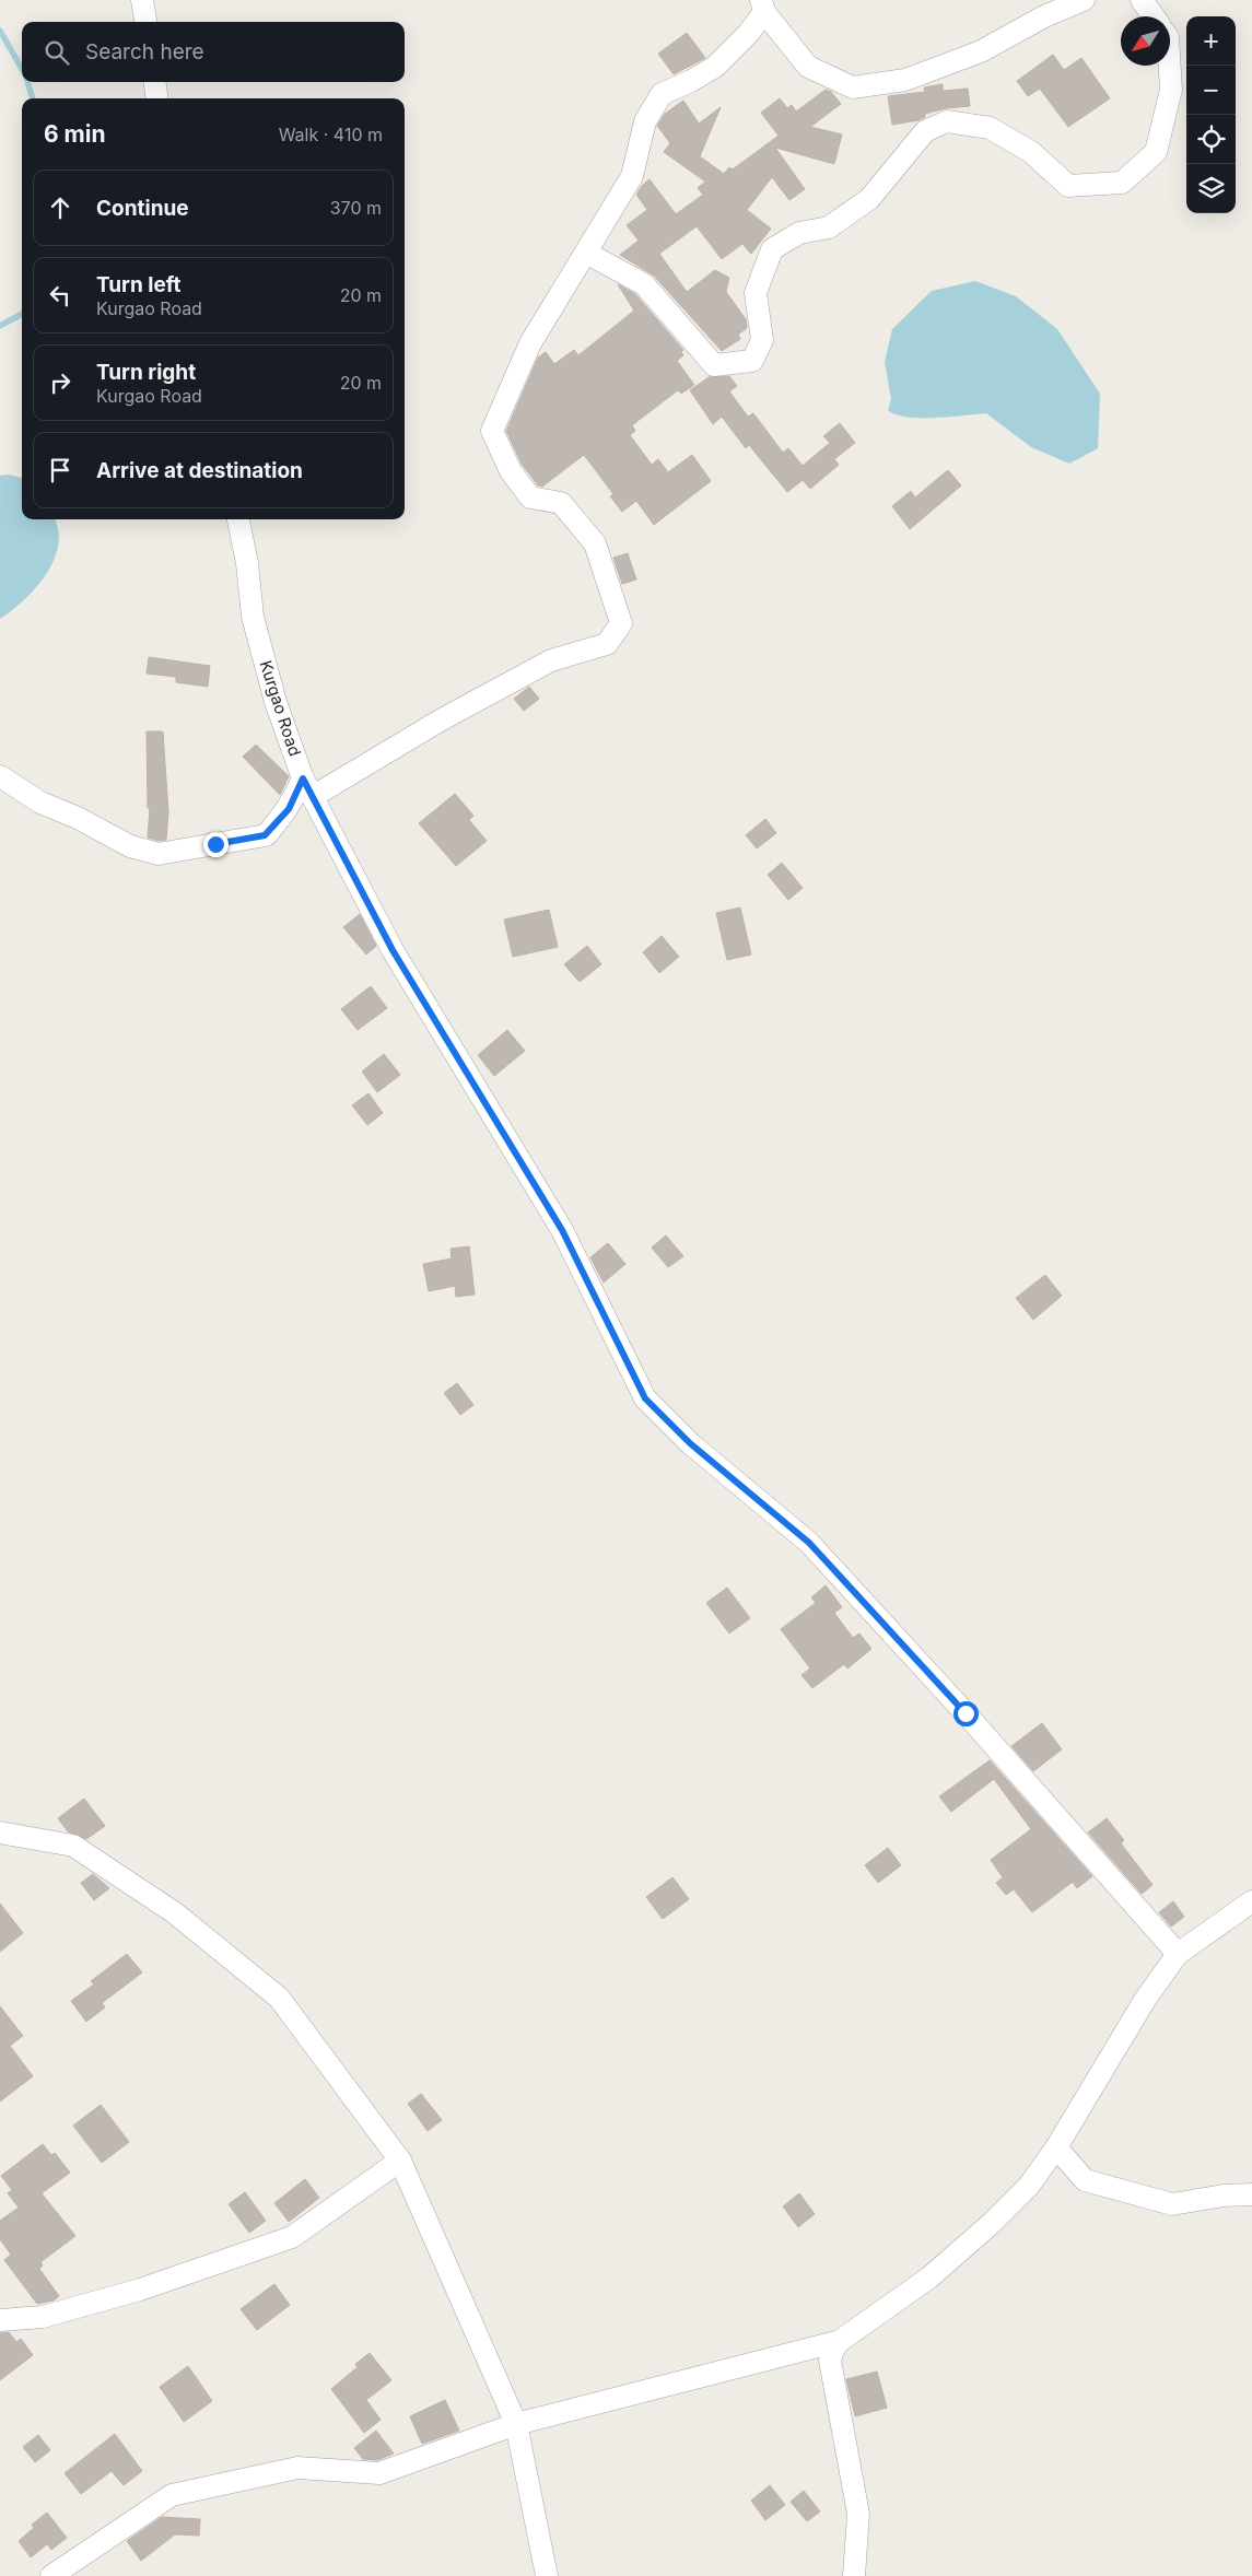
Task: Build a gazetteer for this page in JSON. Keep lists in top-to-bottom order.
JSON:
{
  "streets": {
    "street": ["Kurgao Road"]
  },
  "north": "bottom left",
  "page": {
    "map_buttons": ["+", "−"],
    "search": "Search here",
    "heading": ["6 min", "Walk · 410 m"],
    "list": [
      ["Continue", "370 m"],
      ["Turn left", "Kurgao Road", "20 m"],
      ["Turn right", "Kurgao Road", "20 m"],
      "Arrive at destination"
    ]
  }
}
